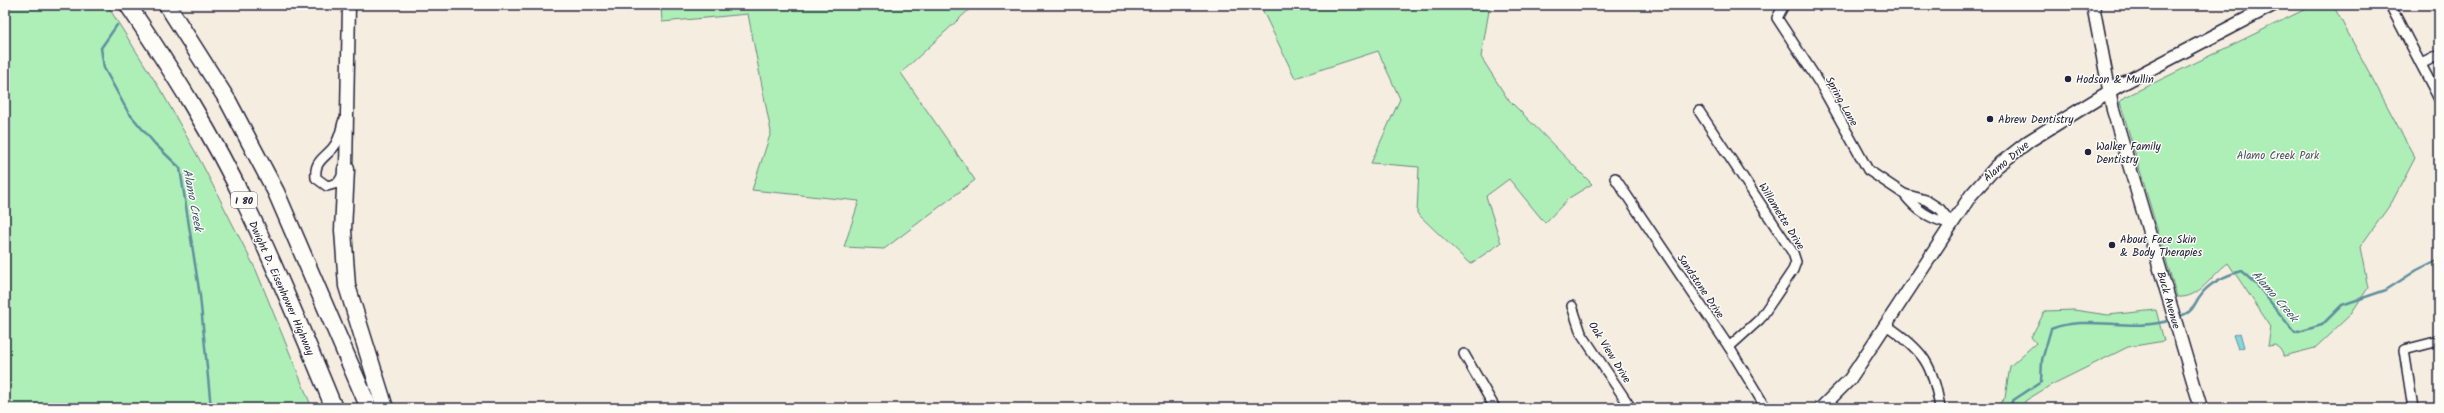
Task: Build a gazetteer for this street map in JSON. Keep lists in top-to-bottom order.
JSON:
{
  "streets": {
    "highway": ["I 80", "Dwight D. Eisenhower Highway"],
    "main road": ["Alamo Drive", "Buck Avenue"],
    "street": [
      "Spring Lane",
      "Willamette Drive",
      "Sandstone Drive",
      "Oak View Drive"
    ]
  },
  "crossings": [
    ["Spring Lane", "Alamo Drive"],
    ["Alamo Drive", "Buck Avenue"],
    ["Willamette Drive", "Sandstone Drive"]
  ],
  "water": ["Alamo Creek"],
  "parks": ["Alamo Creek Park"],
  "places": [
    "Hodson & Mullin",
    "Abrew Dentistry",
    "Walker Family Dentistry",
    "About Face Skin & Body Therapies"
  ]
}
